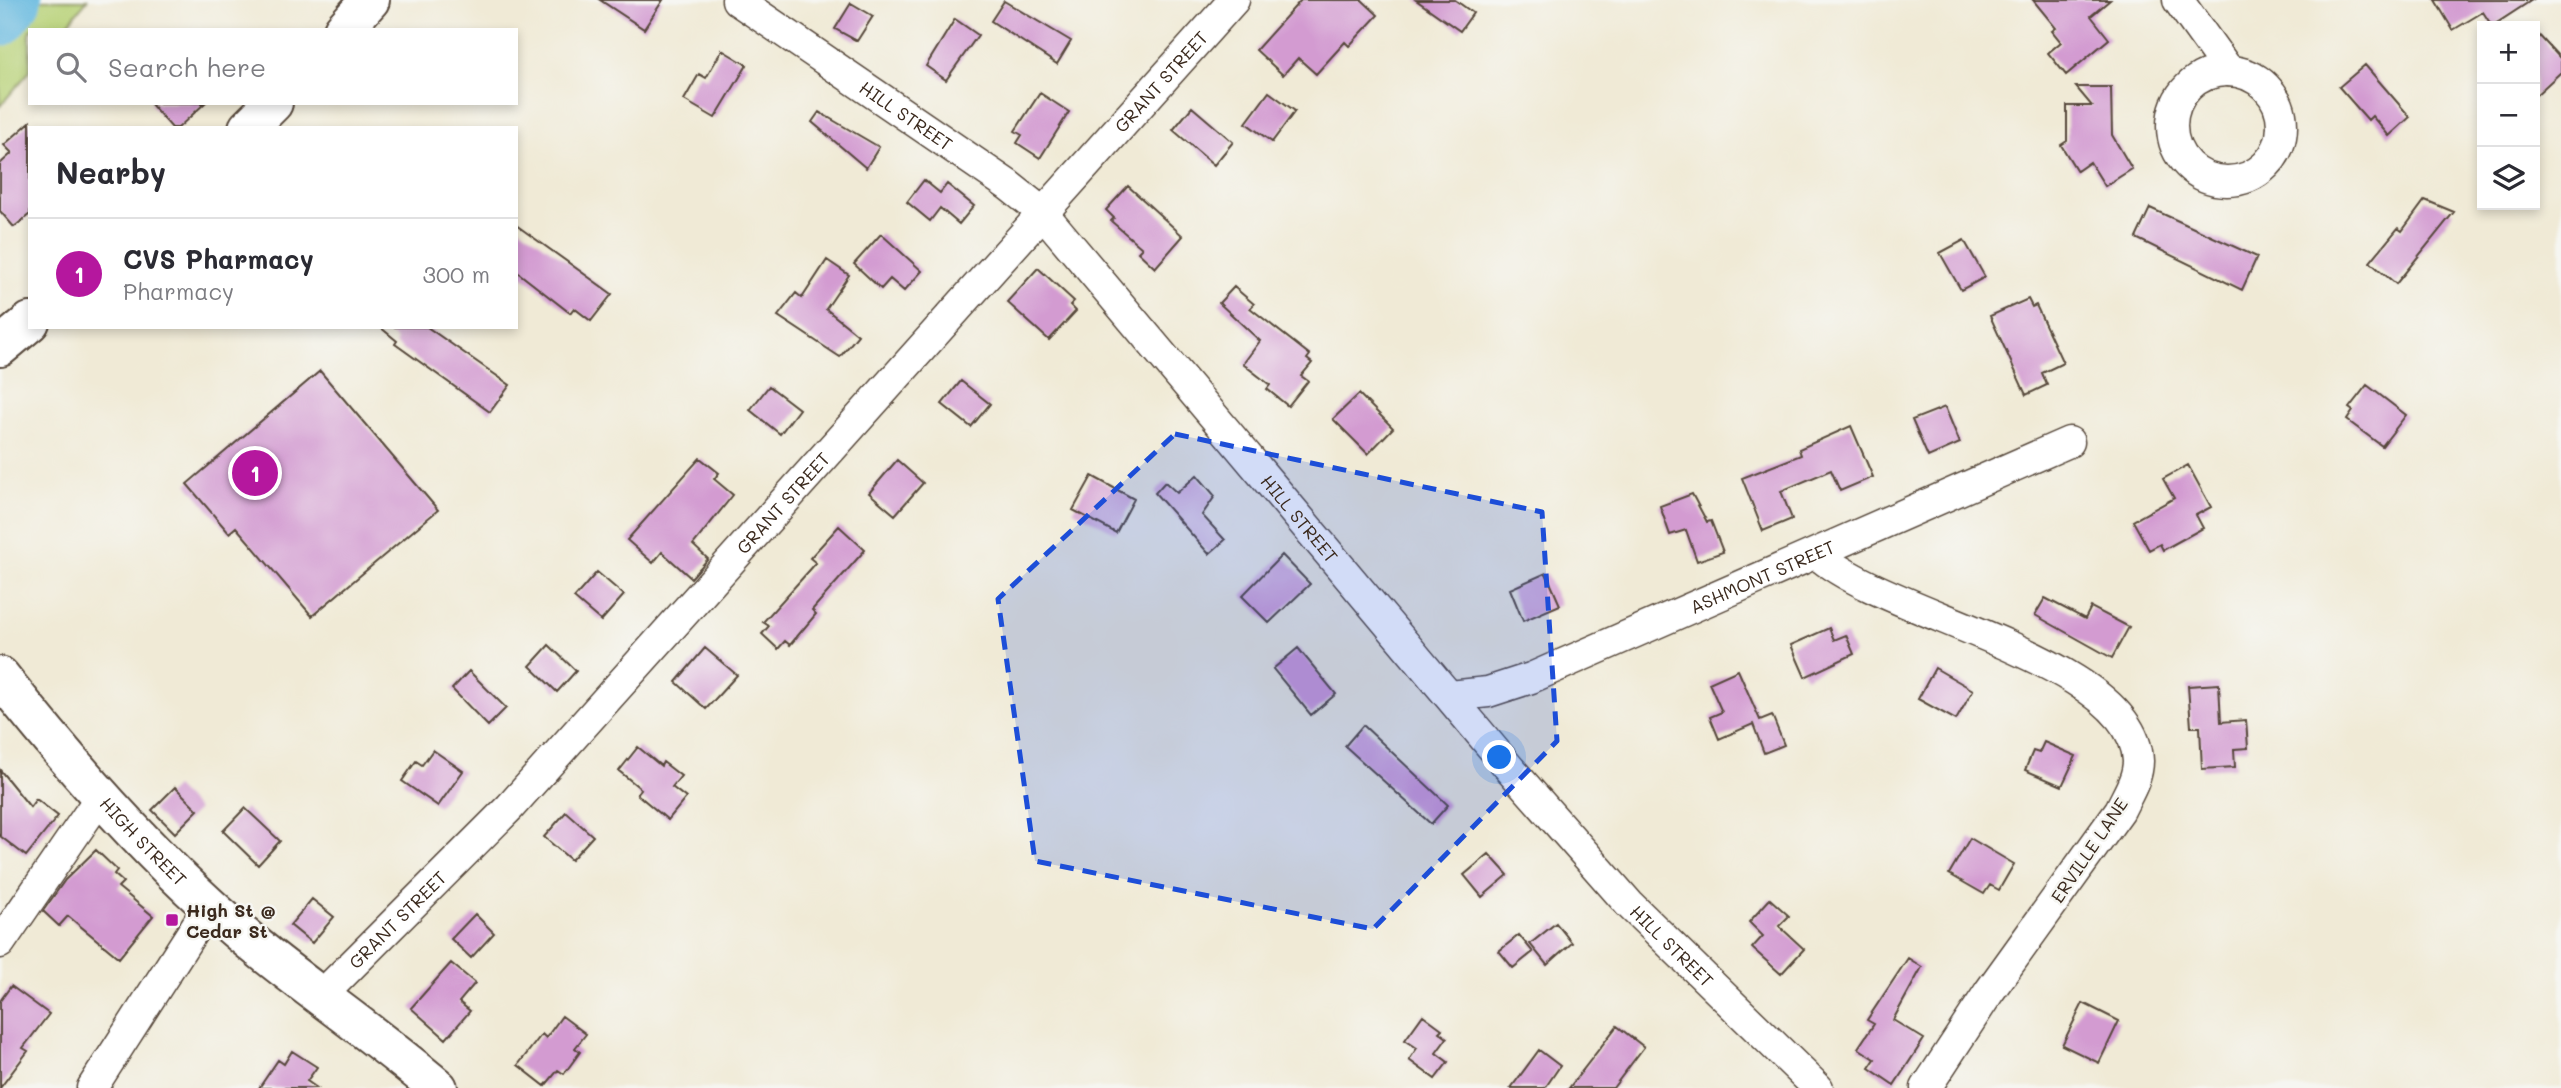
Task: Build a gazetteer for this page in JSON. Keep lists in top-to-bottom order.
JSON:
{
  "streets": {
    "main road": ["HIGH STREET"],
    "street": [
      "GRANT STREET",
      "HILL STREET",
      "ASHMONT STREET",
      "ERVILLE LANE"
    ]
  },
  "crossings": [
    ["GRANT STREET", "HILL STREET"],
    ["GRANT STREET", "HIGH STREET"],
    ["HILL STREET", "ASHMONT STREET"],
    ["ASHMONT STREET", "ERVILLE LANE"]
  ],
  "places": {
    "transit": ["High St @ Cedar St"]
  },
  "page": {
    "map_buttons": ["+", "−"],
    "search": "Search here",
    "heading": "Nearby",
    "list": [
      {
        "mark": "1",
        "name": "CVS Pharmacy",
        "note": "Pharmacy",
        "value": "300 m"
      }
    ],
    "pins": "1"
  }
}
